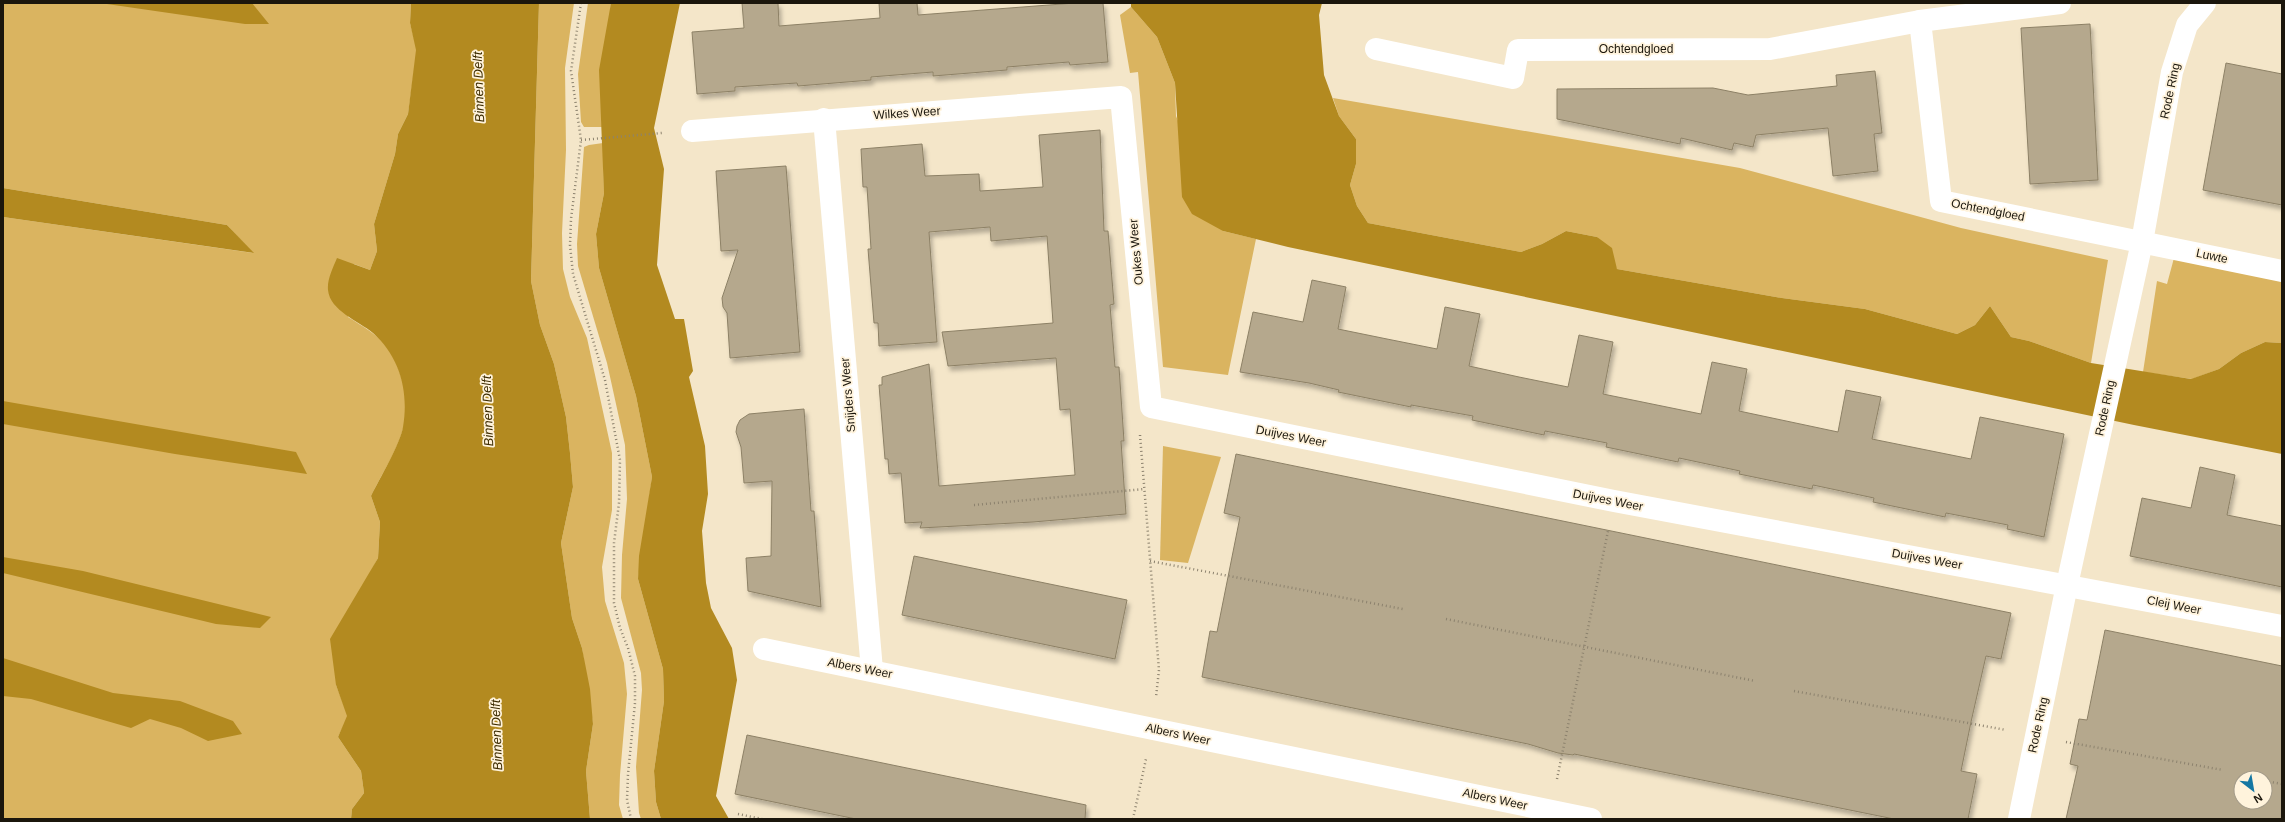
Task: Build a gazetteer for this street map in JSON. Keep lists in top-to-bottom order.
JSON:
{
  "streets": {
    "street": [
      "Ochtendgloed",
      "Rode Ring",
      "Wilkes Weer",
      "Oukes Weer",
      "Luwte",
      "Snijders Weer",
      "Duijves Weer",
      "Cleij Weer",
      "Albers Weer"
    ]
  },
  "crossings": [
    ["Ochtendgloed", "Rode Ring"],
    ["Ochtendgloed", "Luwte"],
    ["Rode Ring", "Luwte"],
    ["Rode Ring", "Duijves Weer"],
    ["Rode Ring", "Cleij Weer"],
    ["Wilkes Weer", "Oukes Weer"],
    ["Wilkes Weer", "Snijders Weer"],
    ["Oukes Weer", "Duijves Weer"],
    ["Snijders Weer", "Albers Weer"],
    ["Duijves Weer", "Cleij Weer"]
  ],
  "water": ["Binnen Delft"],
  "north": "bottom right"
}
